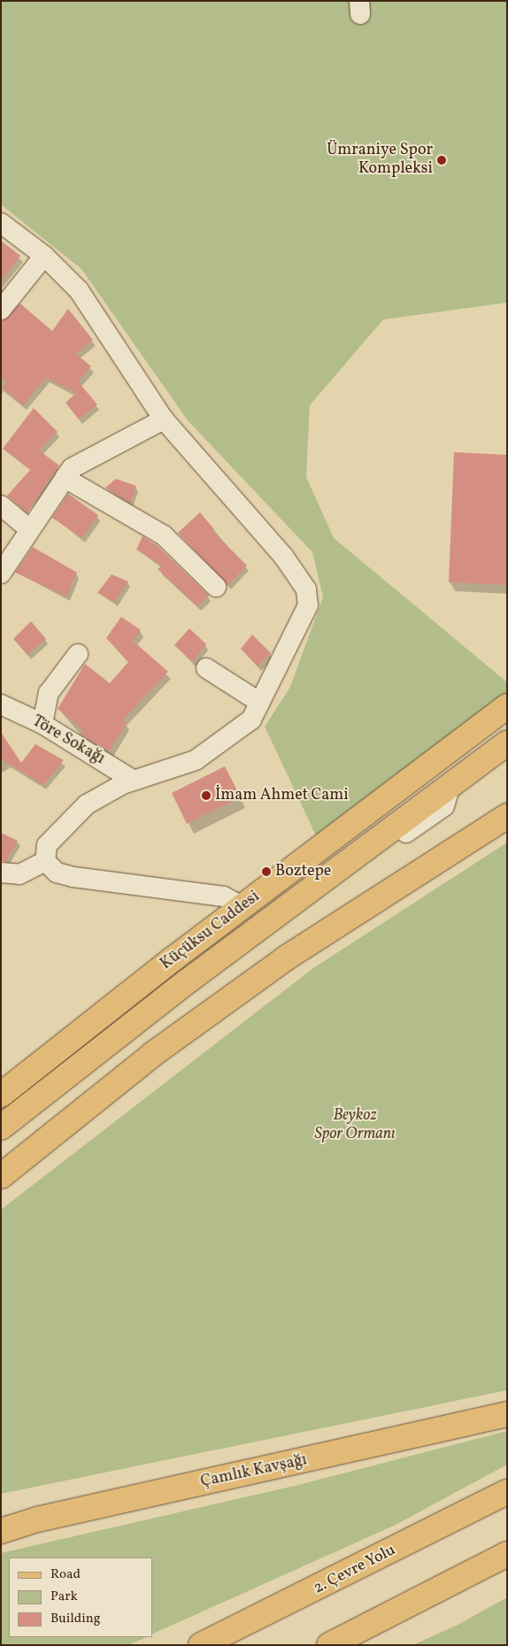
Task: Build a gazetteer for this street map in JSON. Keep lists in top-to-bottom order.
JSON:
{
  "streets": {
    "main road": ["Küçüksu Caddesi", "Çamlık Kavşağı", "2. Çevre Yolu"],
    "street": ["Töre Sokağı"]
  },
  "parks": ["Beykoz Spor Ormanı"],
  "places": ["Ümraniye Spor Kompleksi", "İmam Ahmet Cami", "Boztepe"],
  "legend": ["Road", "Park", "Building"]
}
